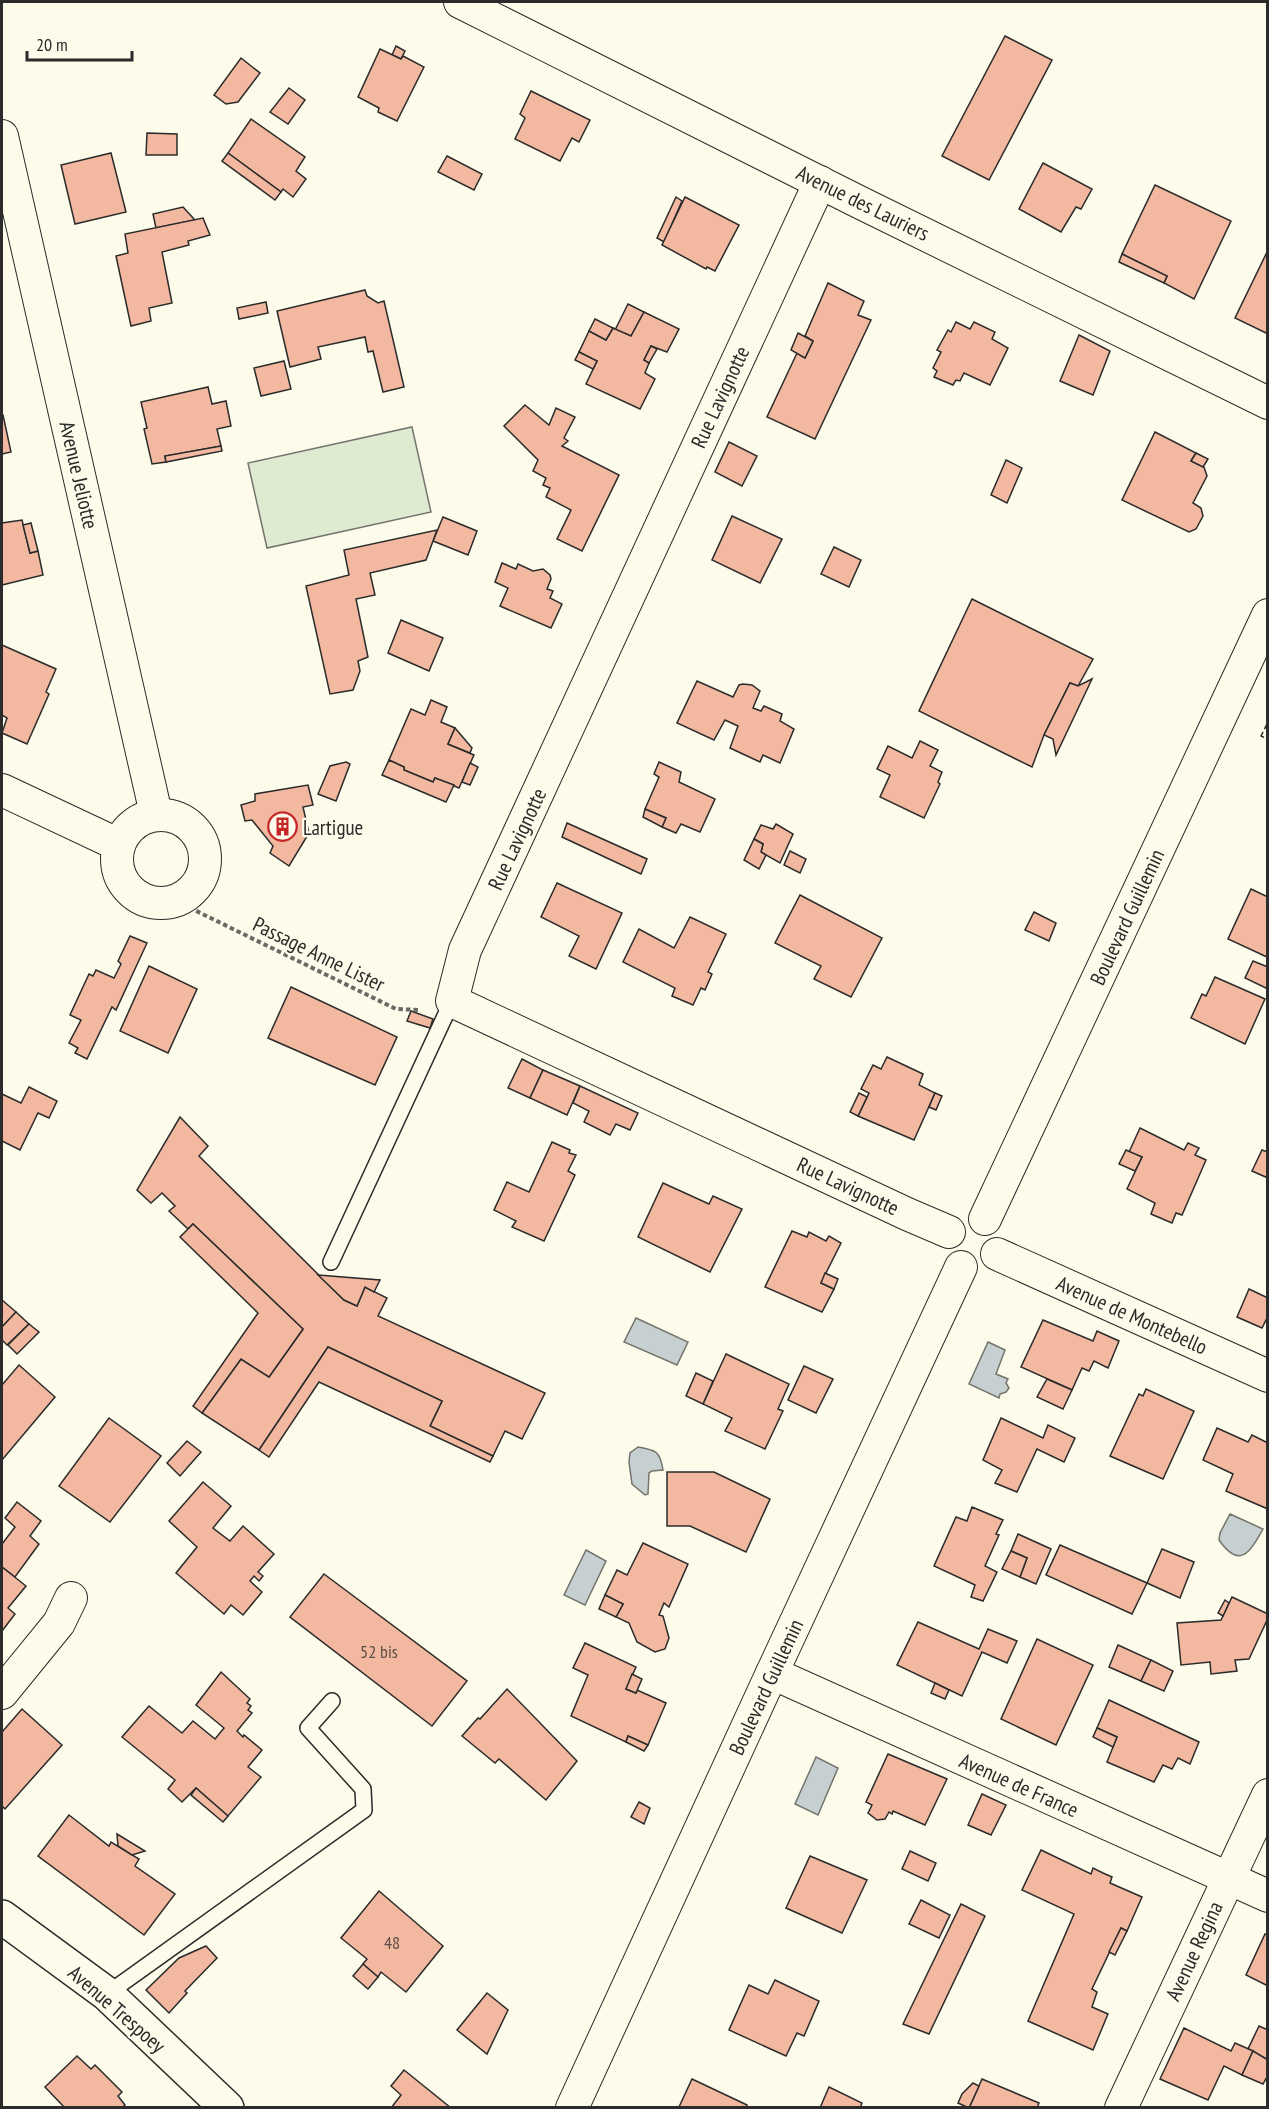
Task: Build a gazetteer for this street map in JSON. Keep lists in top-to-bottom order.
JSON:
{
  "streets": {
    "street": [
      "Avenue des Lauriers",
      "Rue Lavignotte",
      "Avenue Jeliotte",
      "Boulevard Guillemin",
      "Avenue de Montebello",
      "Avenue de France",
      "Avenue Regina",
      "Avenue Trespoey"
    ],
    "path": ["Passage Anne Lister"]
  },
  "crossings": [
    ["Avenue des Lauriers", "Rue Lavignotte"],
    ["Rue Lavignotte", "Boulevard Guillemin"],
    ["Rue Lavignotte", "Passage Anne Lister"],
    ["Rue Lavignotte", "Avenue de Montebello"],
    ["Avenue Jeliotte", "Passage Anne Lister"],
    ["Boulevard Guillemin", "Avenue de Montebello"],
    ["Boulevard Guillemin", "Avenue de France"],
    ["Avenue de France", "Avenue Regina"]
  ],
  "places": {
    "building": ["Lartigue"]
  },
  "house_numbers": ["52 bis", "48"],
  "scale_bar": "20 m"
}
